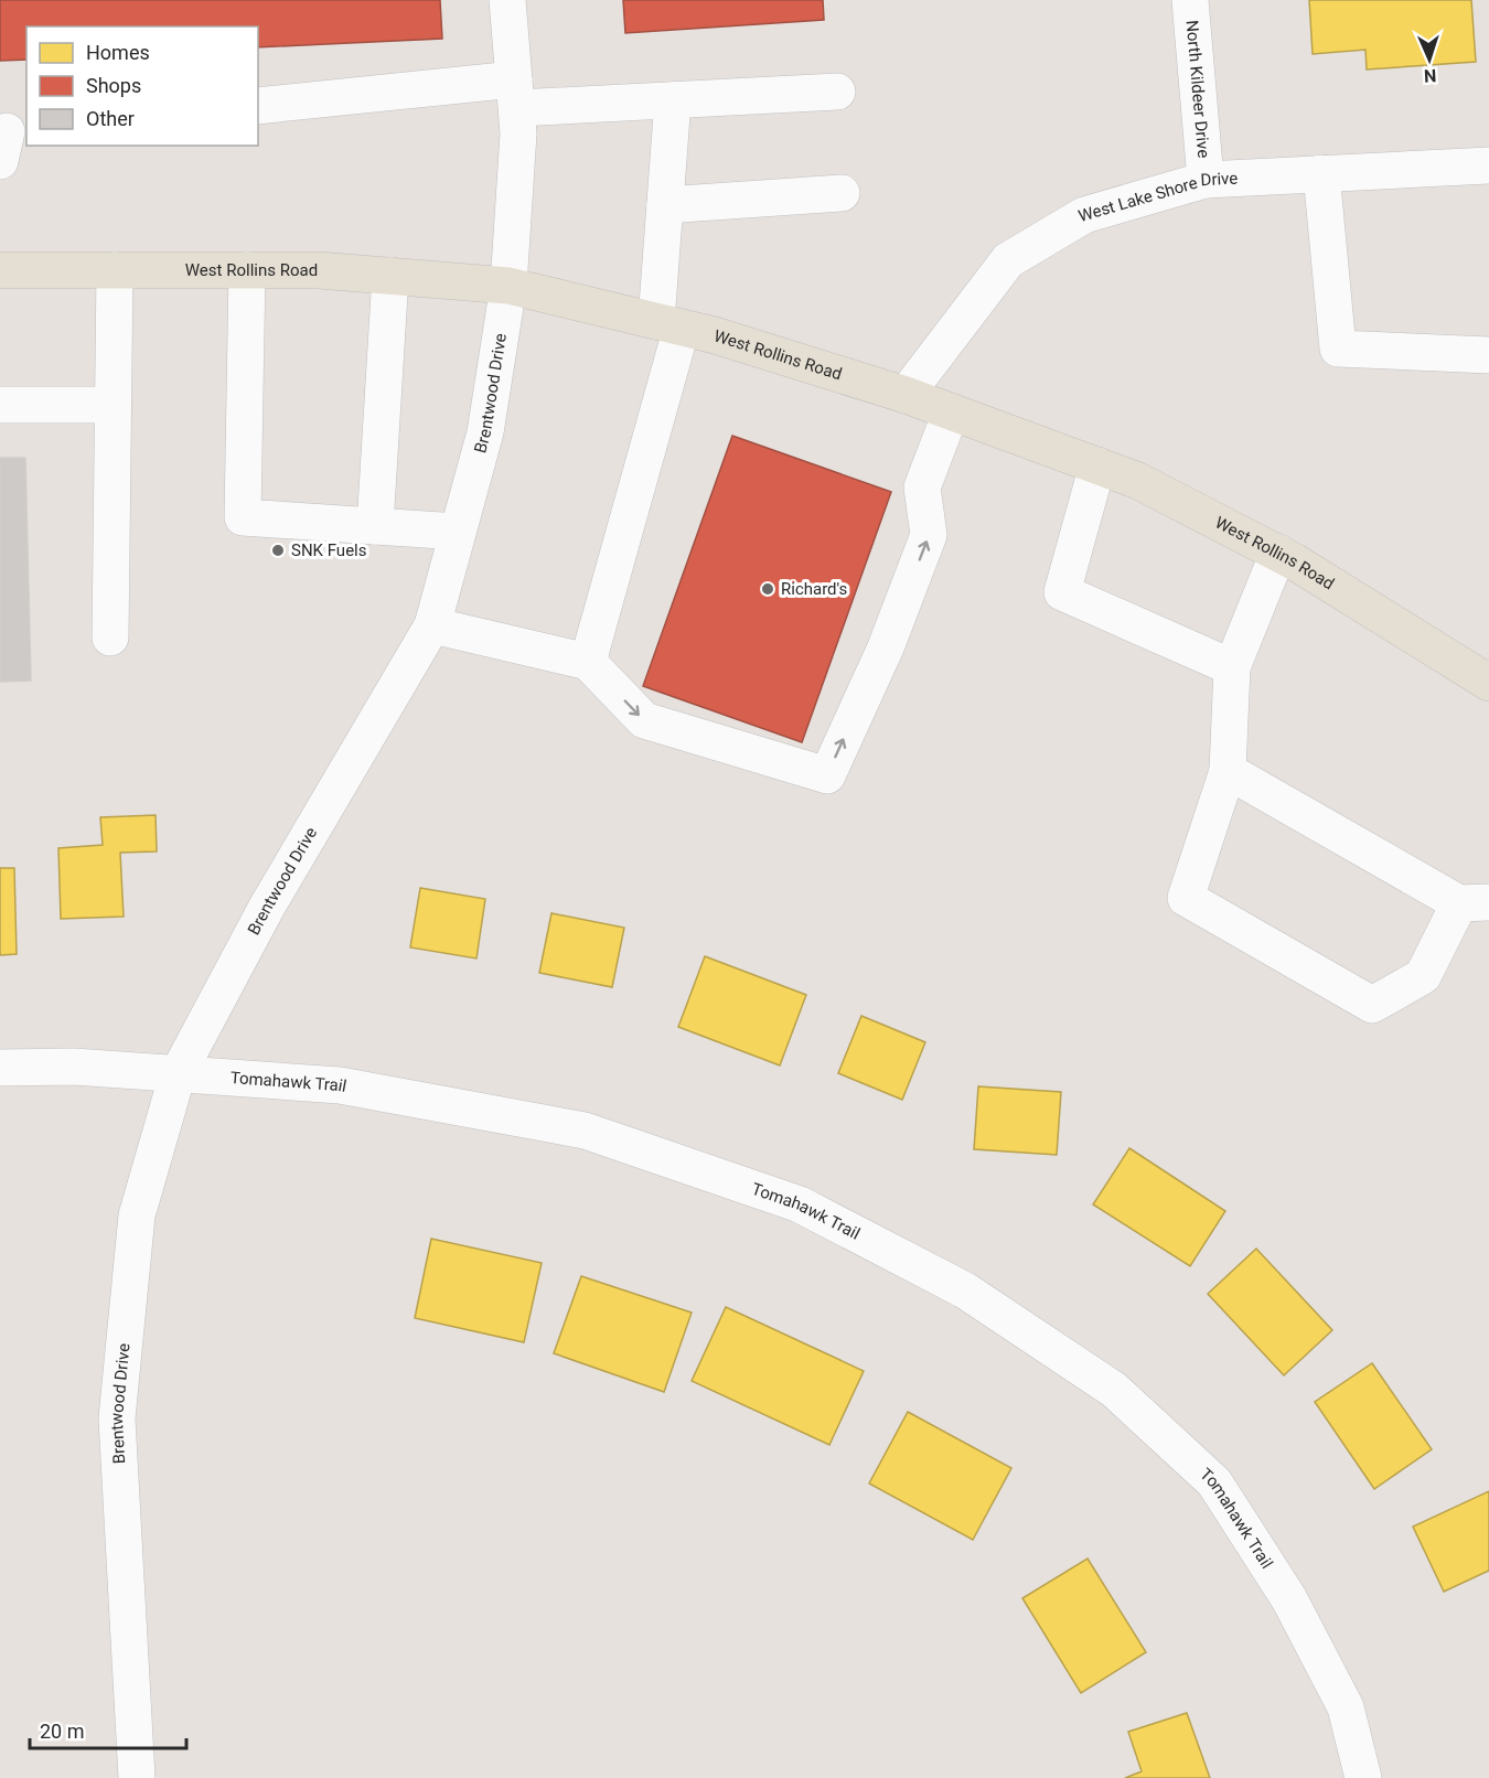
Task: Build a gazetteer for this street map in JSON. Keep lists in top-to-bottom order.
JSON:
{
  "streets": {
    "main road": ["West Rollins Road"],
    "street": [
      "North Kildeer Drive",
      "West Lake Shore Drive",
      "Brentwood Drive",
      "Tomahawk Trail"
    ]
  },
  "crossings": [
    ["North Kildeer Drive", "West Lake Shore Drive"],
    ["West Lake Shore Drive", "West Rollins Road"],
    ["West Rollins Road", "Brentwood Drive"],
    ["Brentwood Drive", "Tomahawk Trail"]
  ],
  "places": ["SNK Fuels", "Richard's"],
  "legend": ["Homes", "Shops", "Other"],
  "scale_bar": "20 m",
  "north": "bottom"
}
